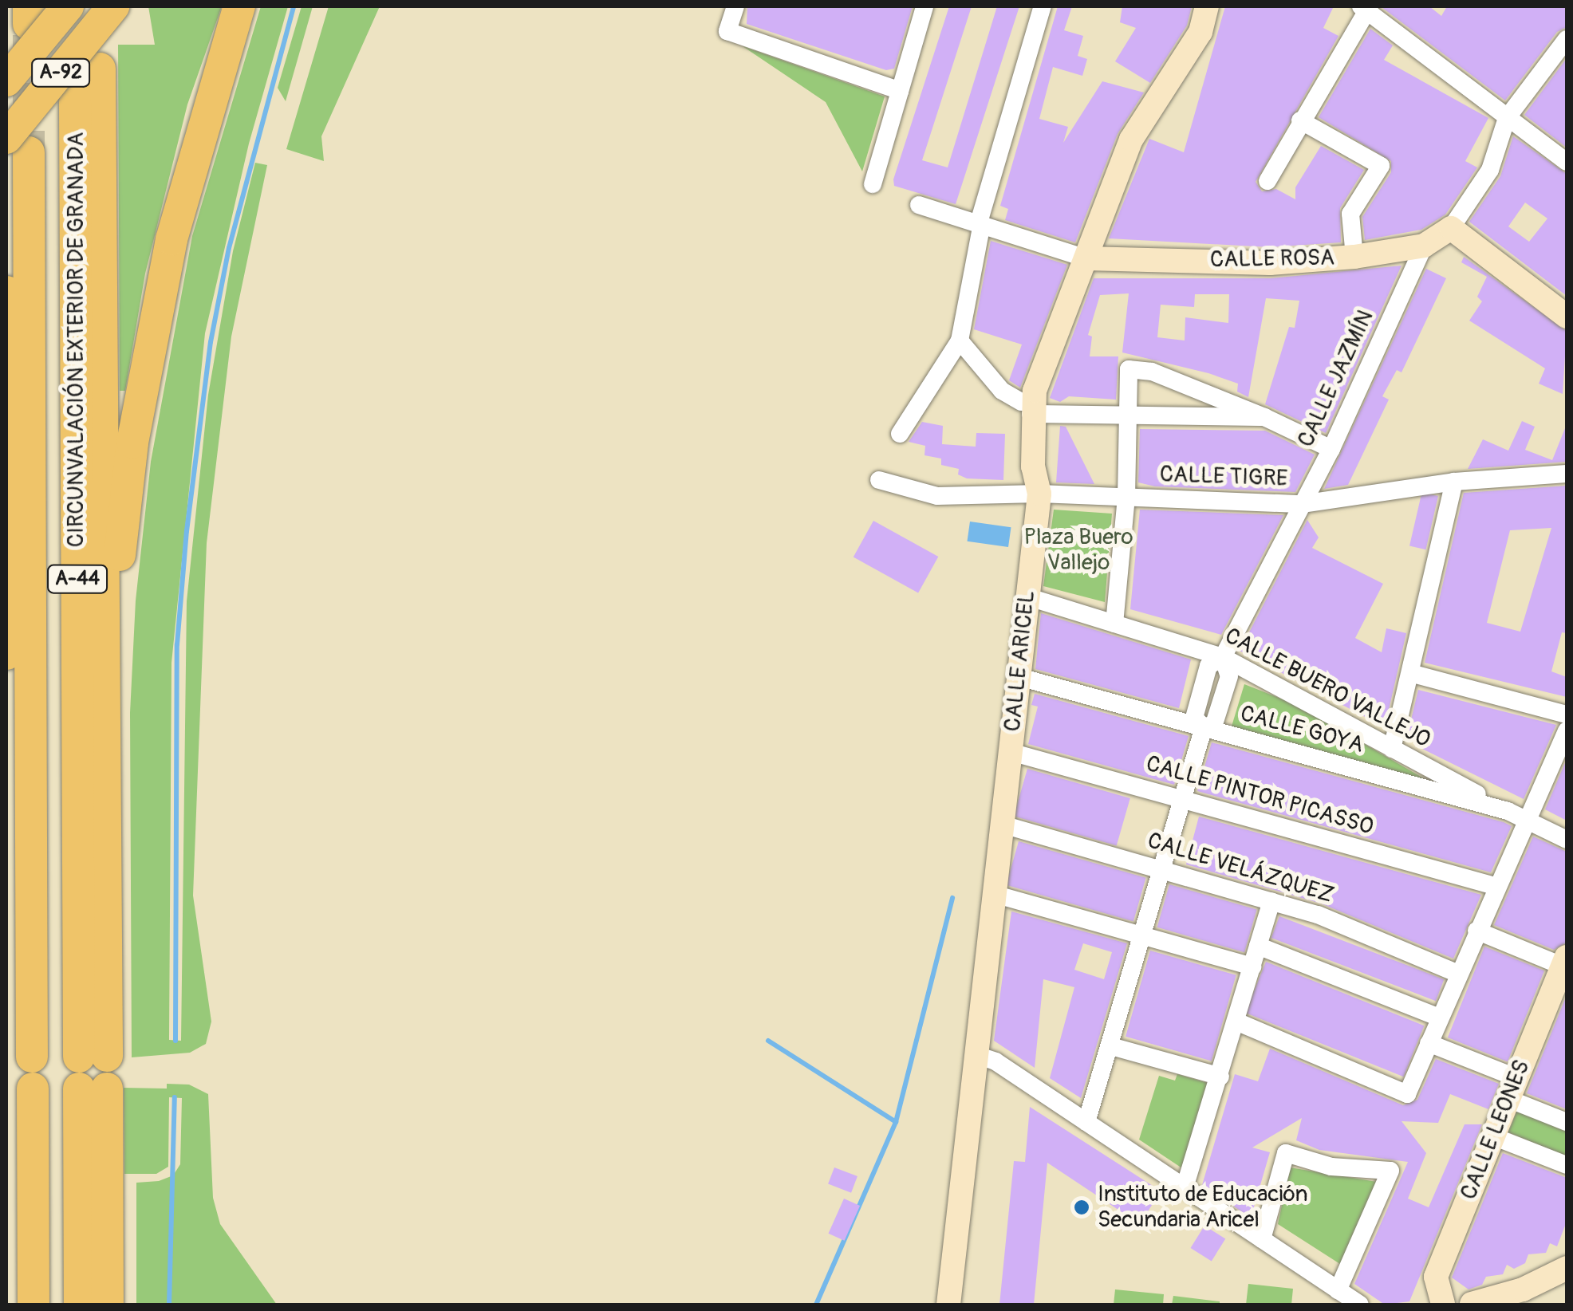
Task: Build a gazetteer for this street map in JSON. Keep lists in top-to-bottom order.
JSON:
{
  "streets": {
    "highway": ["A-92", "CIRCUNVALACIÓN EXTERIOR DE GRANADA", "A-44"],
    "street": [
      "CALLE ROSA",
      "CALLE JAZMÍN",
      "CALLE TIGRE",
      "CALLE ARICEL",
      "CALLE BUERO VALLEJO",
      "CALLE GOYA",
      "CALLE PINTOR PICASSO",
      "CALLE VELÁZQUEZ",
      "CALLE LEONES"
    ]
  },
  "crossings": [
    ["A-92", "CIRCUNVALACIÓN EXTERIOR DE GRANADA"],
    ["CALLE ROSA", "CALLE JAZMÍN"],
    ["CALLE ROSA", "CALLE ARICEL"],
    ["CALLE JAZMÍN", "CALLE TIGRE"],
    ["CALLE JAZMÍN", "CALLE BUERO VALLEJO"],
    ["CALLE TIGRE", "CALLE ARICEL"],
    ["CALLE ARICEL", "CALLE BUERO VALLEJO"],
    ["CALLE ARICEL", "CALLE GOYA"],
    ["CALLE ARICEL", "CALLE PINTOR PICASSO"],
    ["CALLE ARICEL", "CALLE VELÁZQUEZ"],
    ["CALLE BUERO VALLEJO", "CALLE GOYA"]
  ],
  "parks": ["Plaza Buero Vallejo"],
  "places": ["Instituto de Educación Secundaria Aricel"]
}
